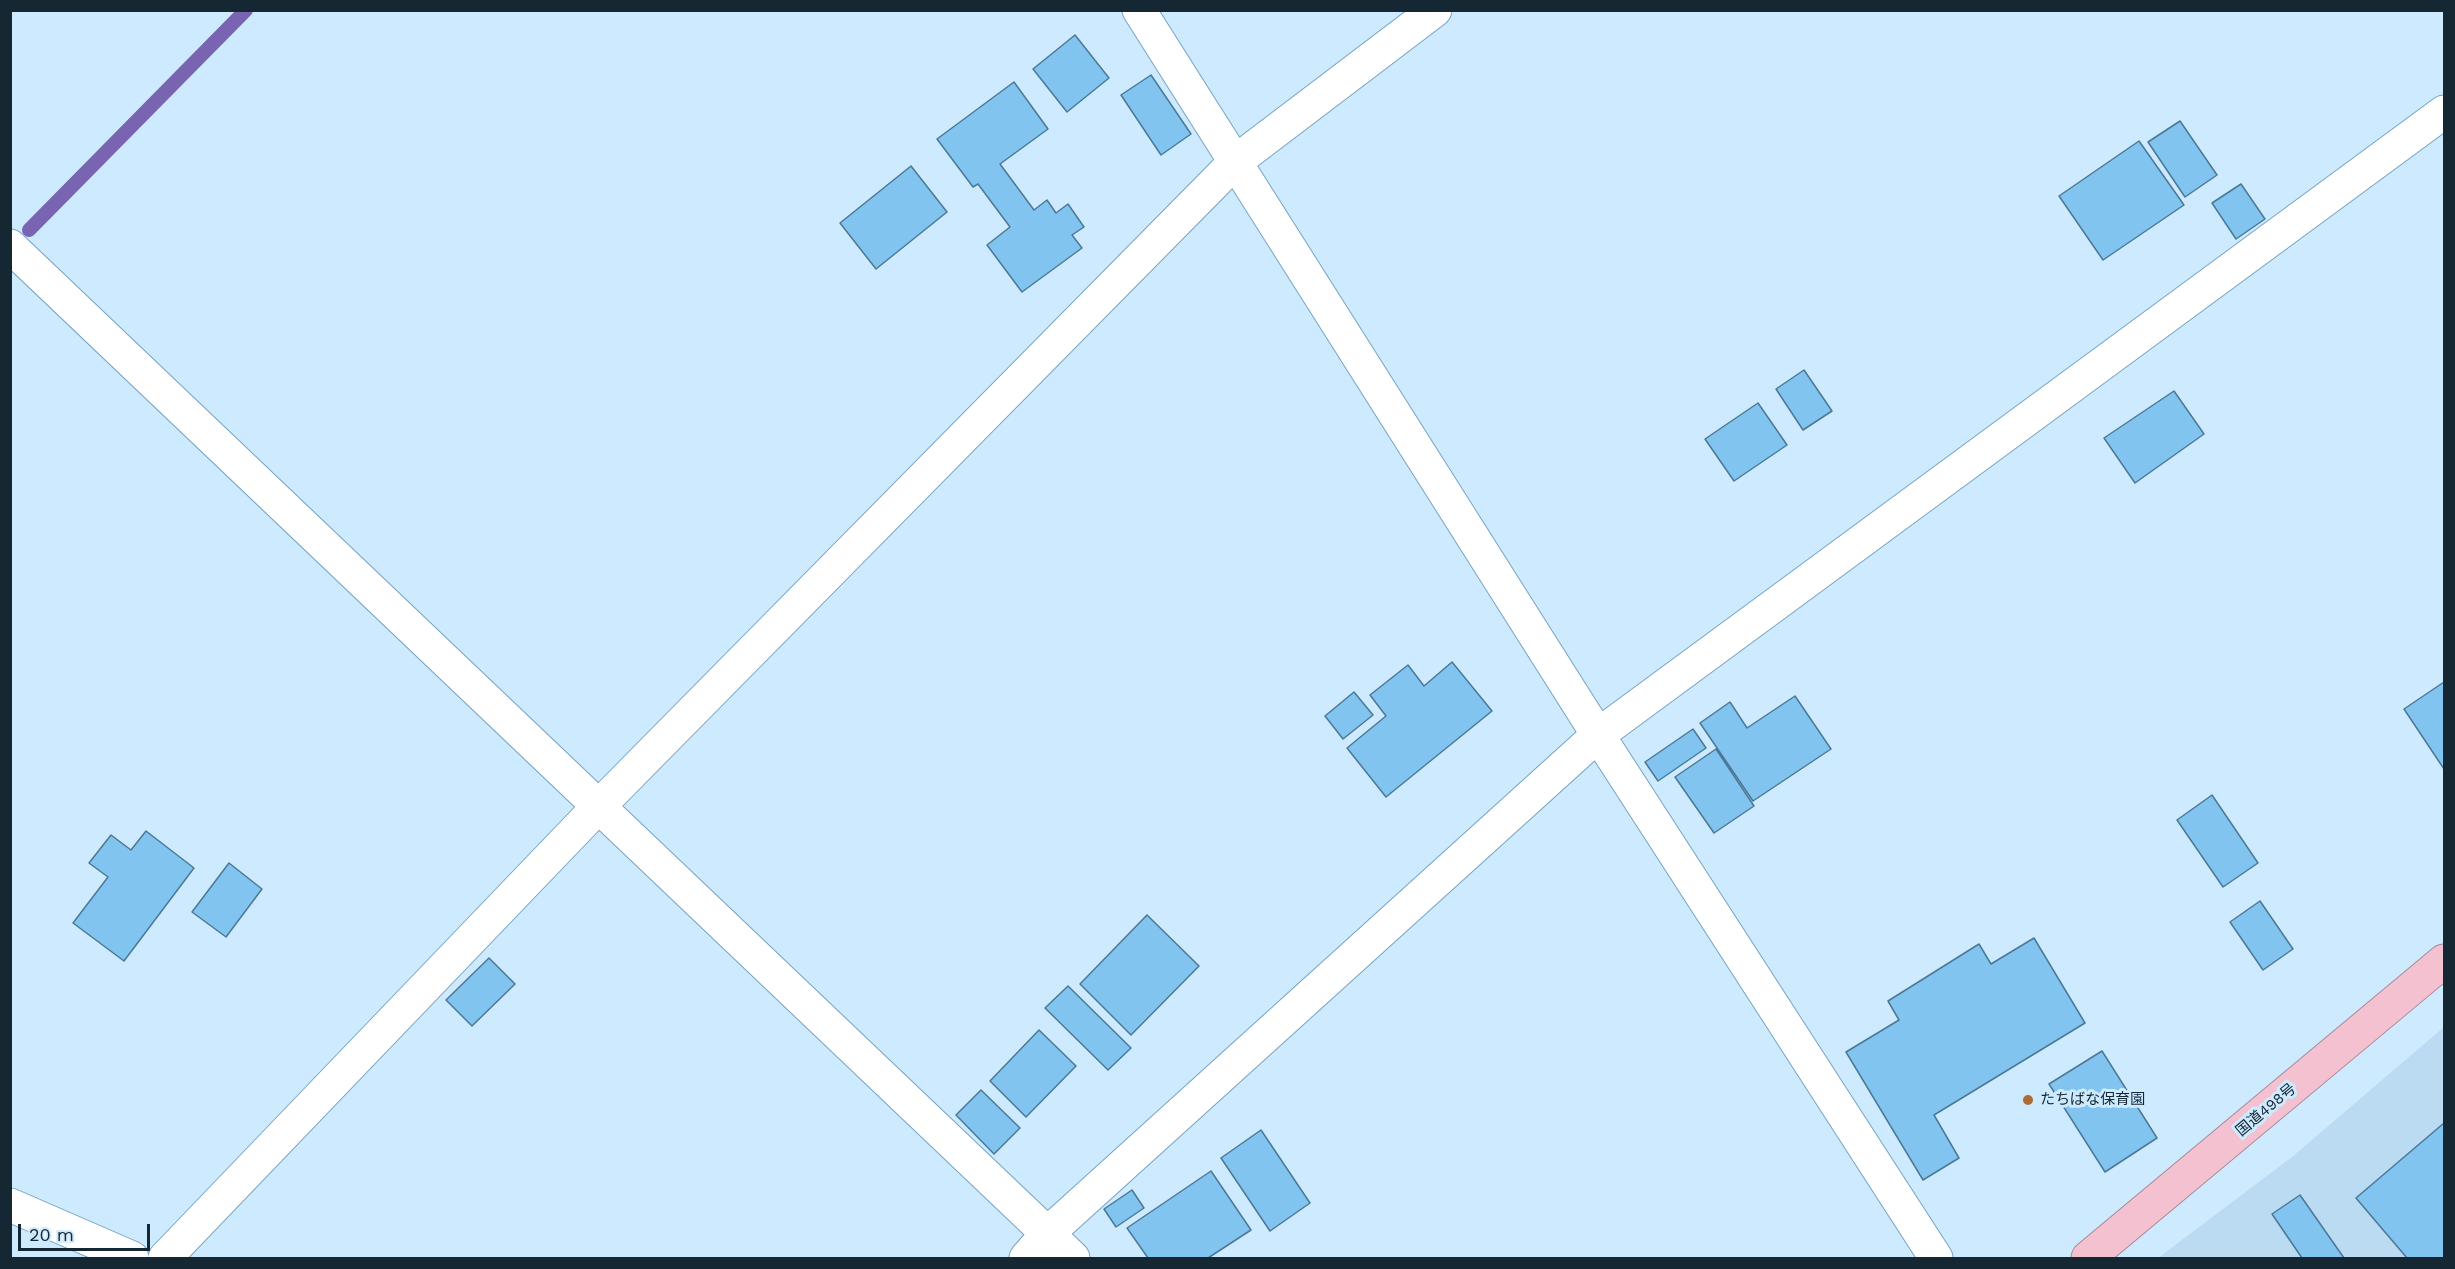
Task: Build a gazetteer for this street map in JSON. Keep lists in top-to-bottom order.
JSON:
{
  "streets": {
    "highway": ["国道498号"]
  },
  "places": ["たちばな保育園"],
  "scale_bar": "20 m"
}
